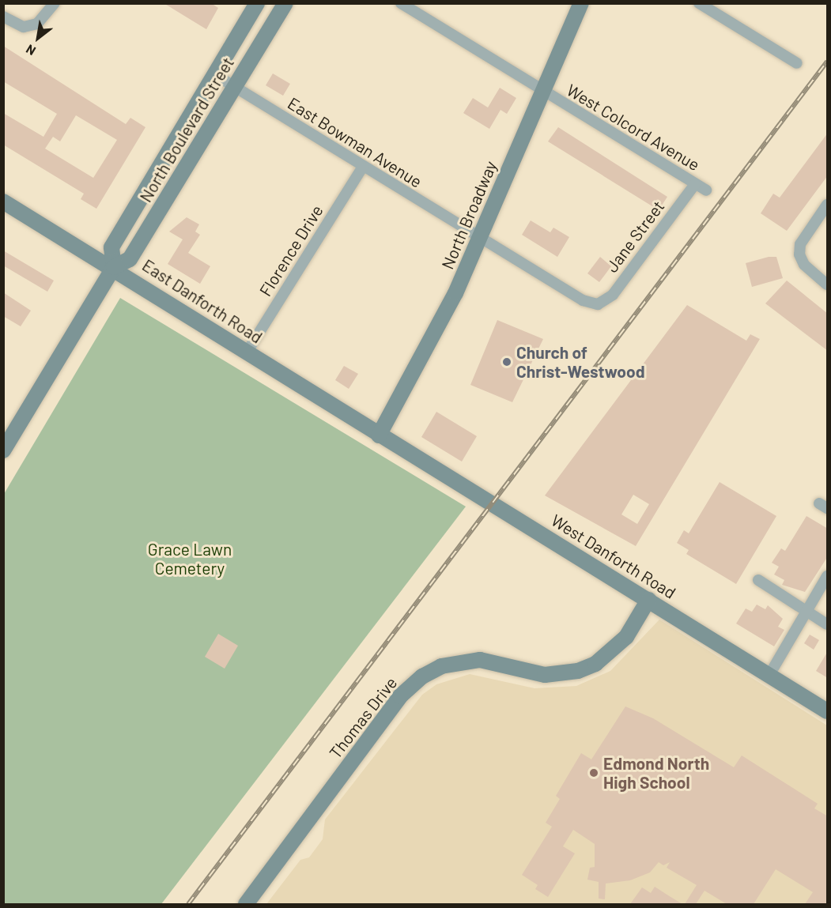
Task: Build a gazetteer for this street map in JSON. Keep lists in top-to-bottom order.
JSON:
{
  "streets": {
    "main road": [
      "North Boulevard Street",
      "North Broadway",
      "East Danforth Road",
      "West Danforth Road",
      "Thomas Drive"
    ],
    "street": [
      "West Colcord Avenue",
      "East Bowman Avenue",
      "Jane Street",
      "Florence Drive"
    ]
  },
  "crossings": [
    ["West Colcord Avenue", "North Broadway"],
    ["West Colcord Avenue", "Jane Street"],
    ["North Boulevard Street", "East Bowman Avenue"],
    ["North Boulevard Street", "East Danforth Road"],
    ["East Bowman Avenue", "North Broadway"],
    ["East Bowman Avenue", "Jane Street"],
    ["East Bowman Avenue", "Florence Drive"],
    ["North Broadway", "East Danforth Road"],
    ["North Broadway", "West Danforth Road"],
    ["Florence Drive", "East Danforth Road"],
    ["East Danforth Road", "West Danforth Road"],
    ["West Danforth Road", "Thomas Drive"]
  ],
  "parks": ["Grace Lawn Cemetery"],
  "places": ["Church of Christ-Westwood", "Edmond North High School"],
  "north": "bottom left"
}
